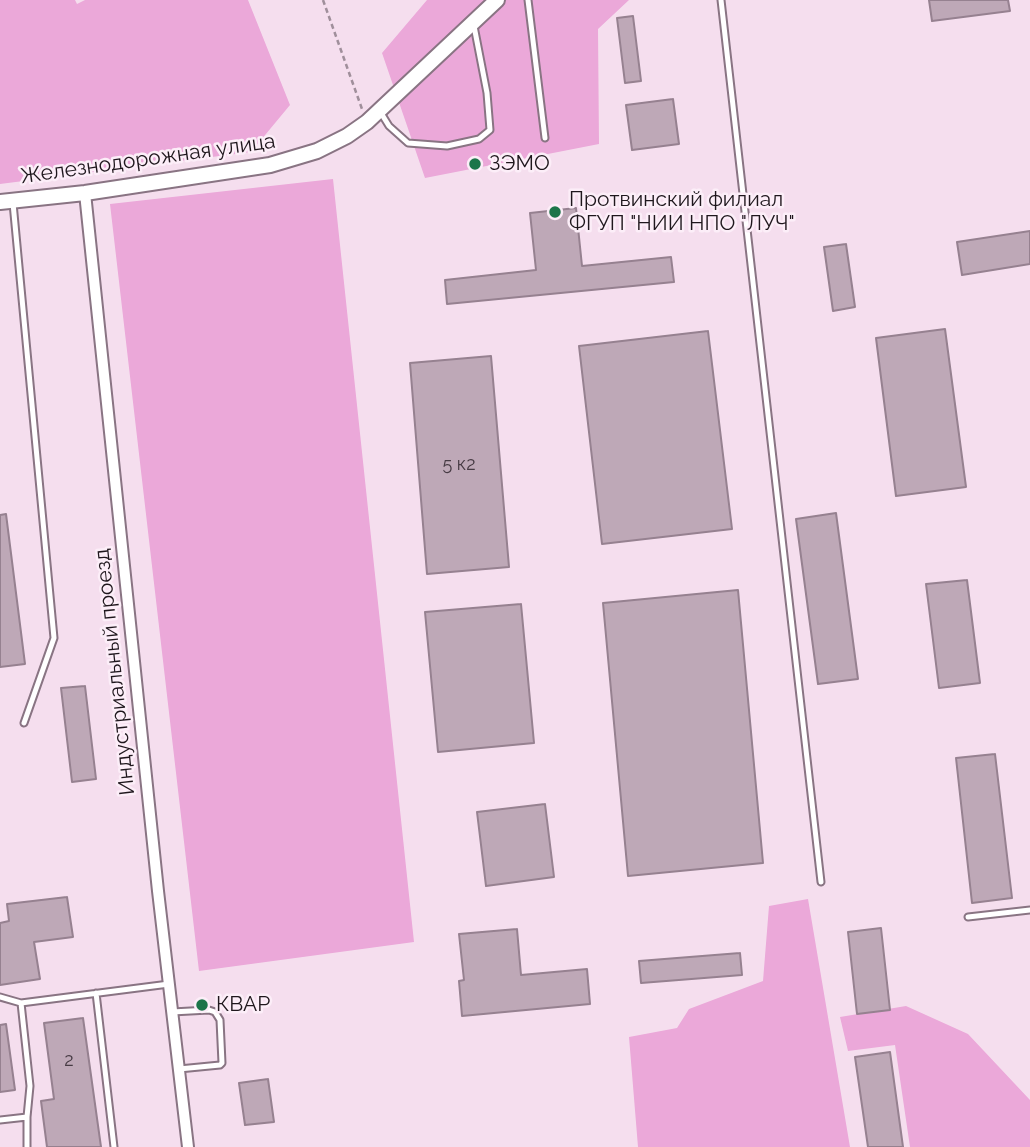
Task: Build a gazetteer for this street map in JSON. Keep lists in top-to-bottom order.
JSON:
{
  "streets": {
    "street": ["Железнодорожная улица", "Индустриальный проезд"]
  },
  "crossings": [
    ["Железнодорожная улица", "Индустриальный проезд"]
  ],
  "places": ["ЗЭМО", "Протвинский филиал ФГУП \"НИИ НПО \"ЛУЧ\"", "КВАР"],
  "house_numbers": ["5 к2", "2"]
}
